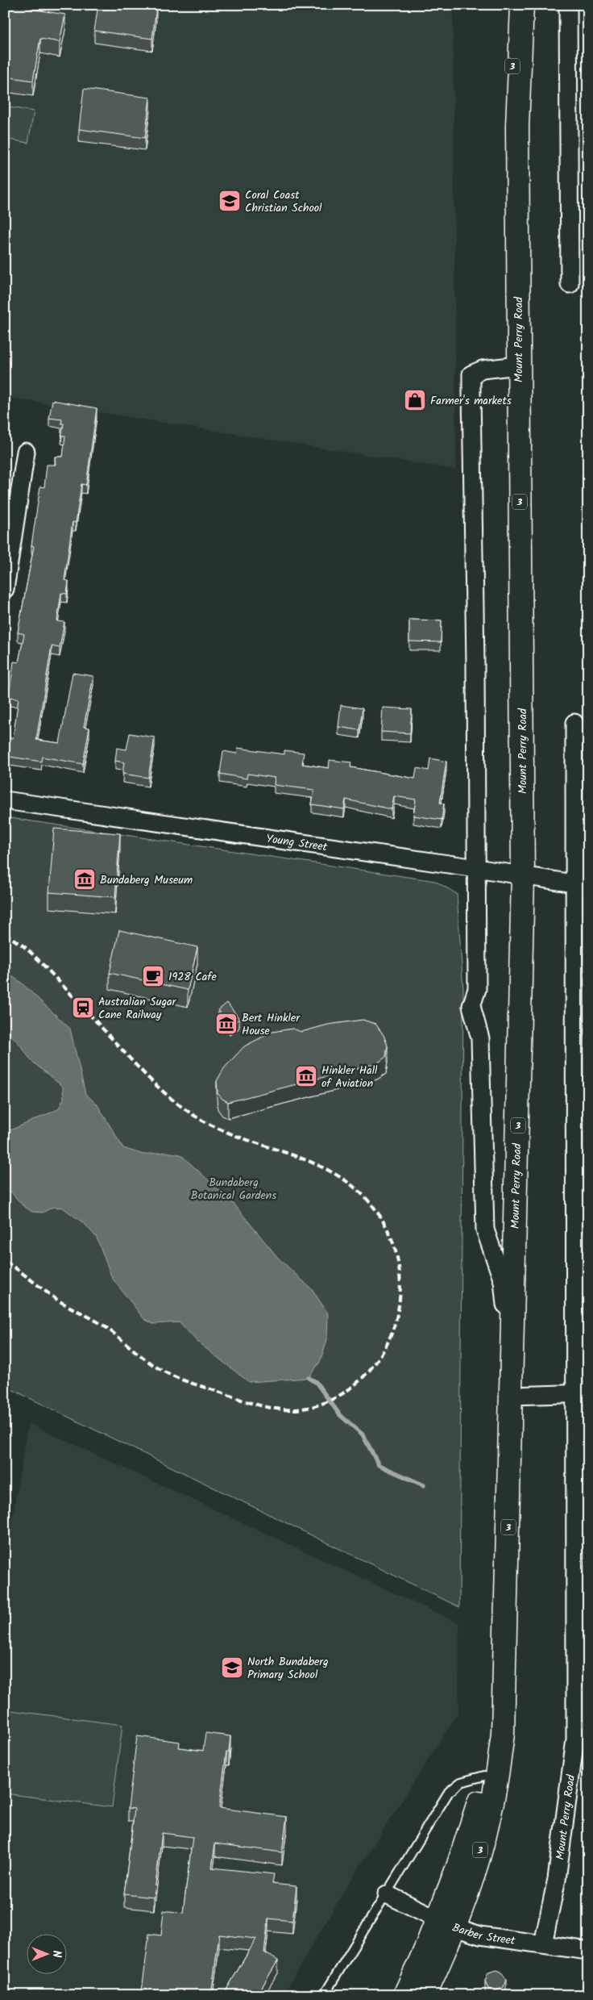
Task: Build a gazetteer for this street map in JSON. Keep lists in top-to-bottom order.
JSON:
{
  "streets": {
    "main road": ["3", "Mount Perry Road"],
    "street": ["Young Street", "Barber Street"]
  },
  "crossings": [
    ["3", "Mount Perry Road"],
    ["Mount Perry Road", "Young Street"],
    ["Mount Perry Road", "Barber Street"]
  ],
  "parks": ["Bundaberg Botanical Gardens"],
  "places": {
    "school or university": ["Coral Coast Christian School", "North Bundaberg Primary School"],
    "shop": ["Farmer's markets"],
    "museum": ["Bundaberg Museum", "Bert Hinkler House", "Hinkler Hall of Aviation"],
    "cafe": ["1928 Cafe"],
    "station": ["Australian Sugar Cane Railway"]
  },
  "north": "right"
}
